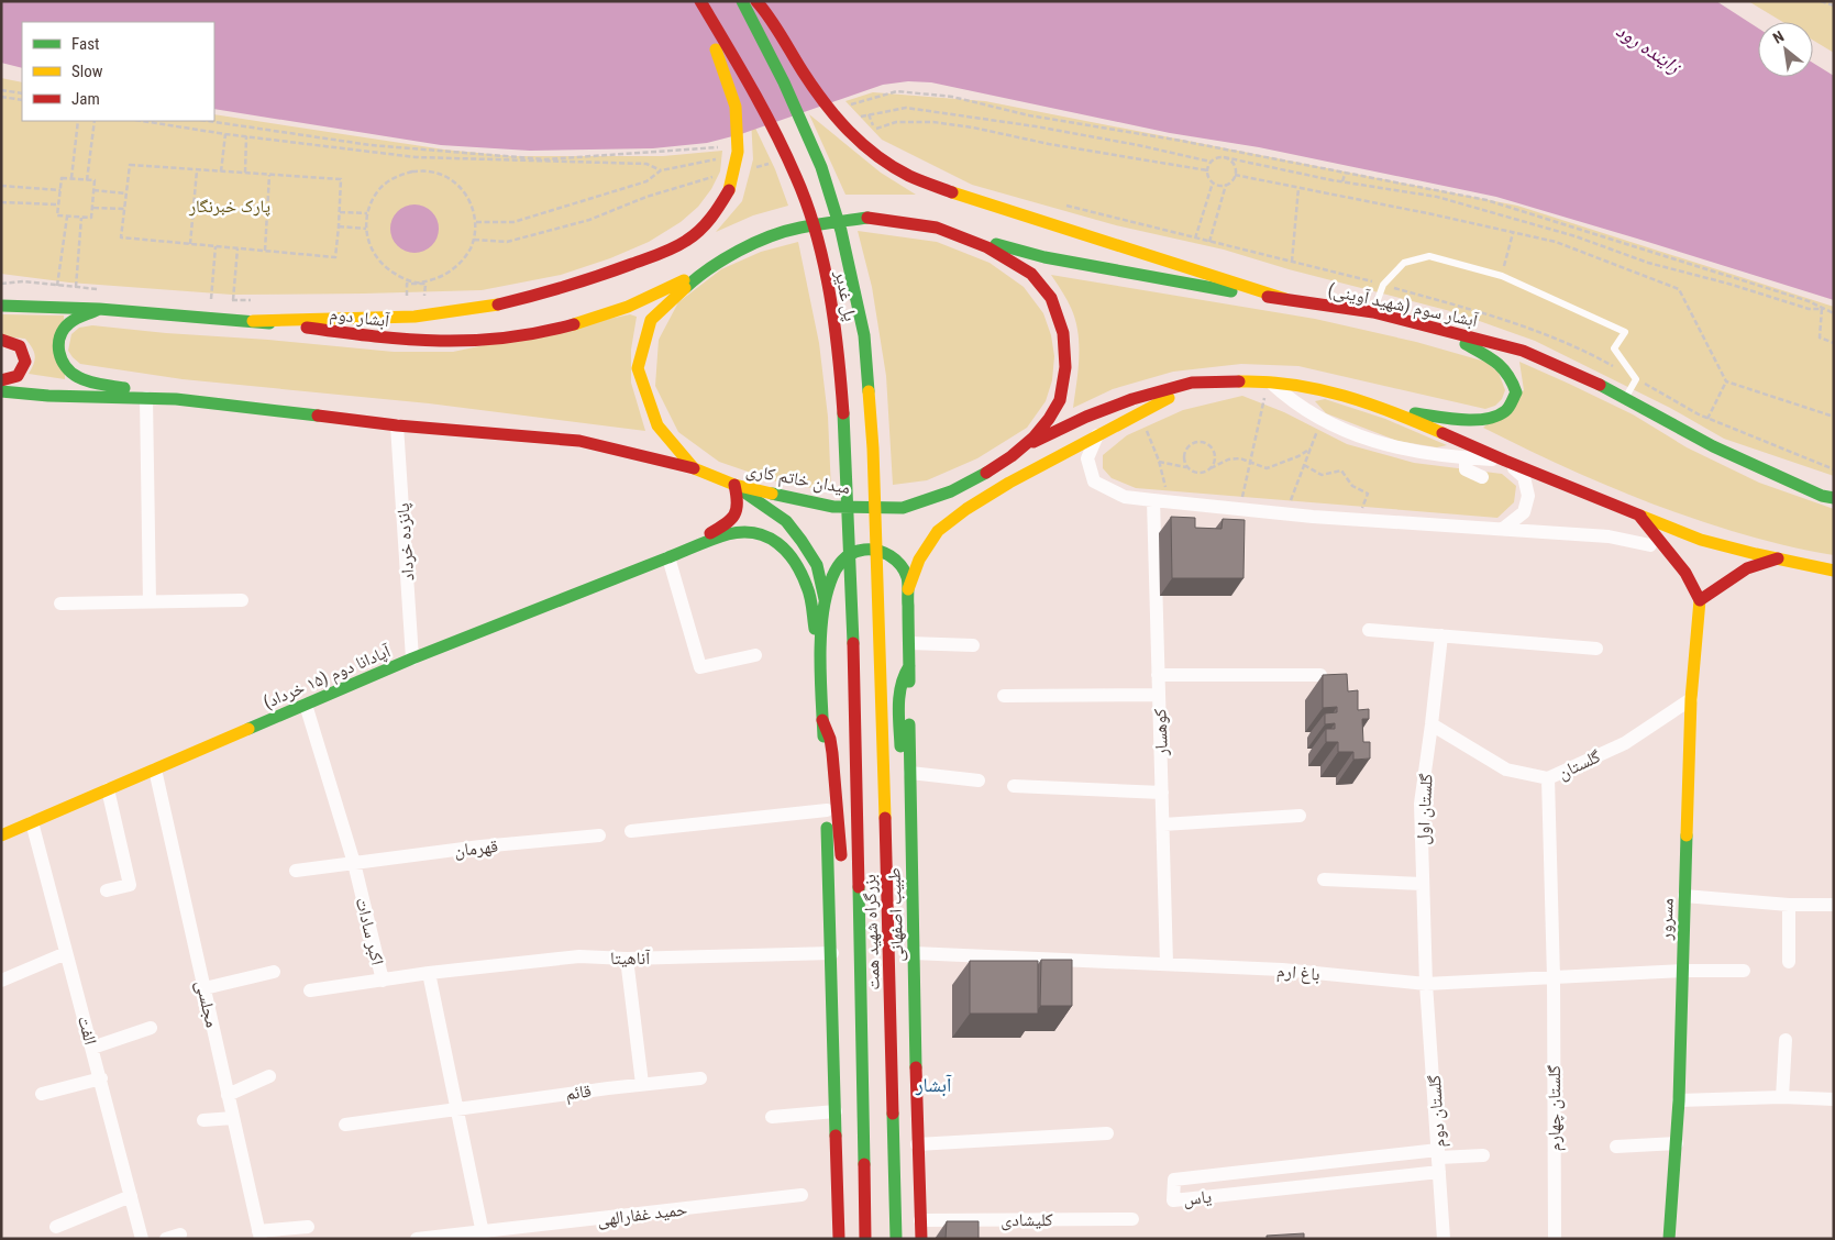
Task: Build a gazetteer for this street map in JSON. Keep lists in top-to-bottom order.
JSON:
{
  "streets": {
    "main road": [
      "پل غدیر",
      "آبشار سوم (شهید آوینی)",
      "آبشار دوم",
      "میدان خاتم کاری",
      "آپادانا دوم (۱۵ خرداد)",
      "طبیب اصفهانی",
      "مسرور",
      "بزرگراه شهید همت"
    ],
    "street": [
      "پانزده خرداد",
      "کوهسار",
      "گلستان",
      "گلستان اول",
      "قهرمان",
      "اکبر سادات",
      "آناهیتا",
      "باغ ارم",
      "مجلسی",
      "الفت",
      "قائم",
      "گلستان چهارم",
      "گلستان دوم",
      "یاس",
      "حمید غفارالهی",
      "کلیشادی"
    ]
  },
  "crossings": [
    ["پل غدیر", "بزرگراه شهید همت"],
    ["آبشار سوم (شهید آوینی)", "میدان خاتم کاری"],
    ["آبشار دوم", "میدان خاتم کاری"],
    ["پانزده خرداد", "آپادانا دوم (۱۵ خرداد)"],
    ["آپادانا دوم (۱۵ خرداد)", "اکبر سادات"],
    ["آپادانا دوم (۱۵ خرداد)", "مجلسی"],
    ["آپادانا دوم (۱۵ خرداد)", "الفت"],
    ["کوهسار", "باغ ارم"],
    ["گلستان", "گلستان اول"],
    ["گلستان", "مسرور"],
    ["گلستان", "گلستان چهارم"],
    ["گلستان اول", "باغ ارم"],
    ["گلستان اول", "گلستان دوم"],
    ["قهرمان", "اکبر سادات"],
    ["طبیب اصفهانی", "باغ ارم"],
    ["طبیب اصفهانی", "کلیشادی"],
    ["مسرور", "باغ ارم"],
    ["اکبر سادات", "آناهیتا"],
    ["باغ ارم", "گلستان چهارم"],
    ["باغ ارم", "گلستان دوم"],
    ["گلستان دوم", "یاس"]
  ],
  "districts": ["آبشار"],
  "water": ["زاینده رود"],
  "parks": ["پارک خبرنگار"],
  "legend": ["Fast", "Slow", "Jam"],
  "north": "top left"
}
